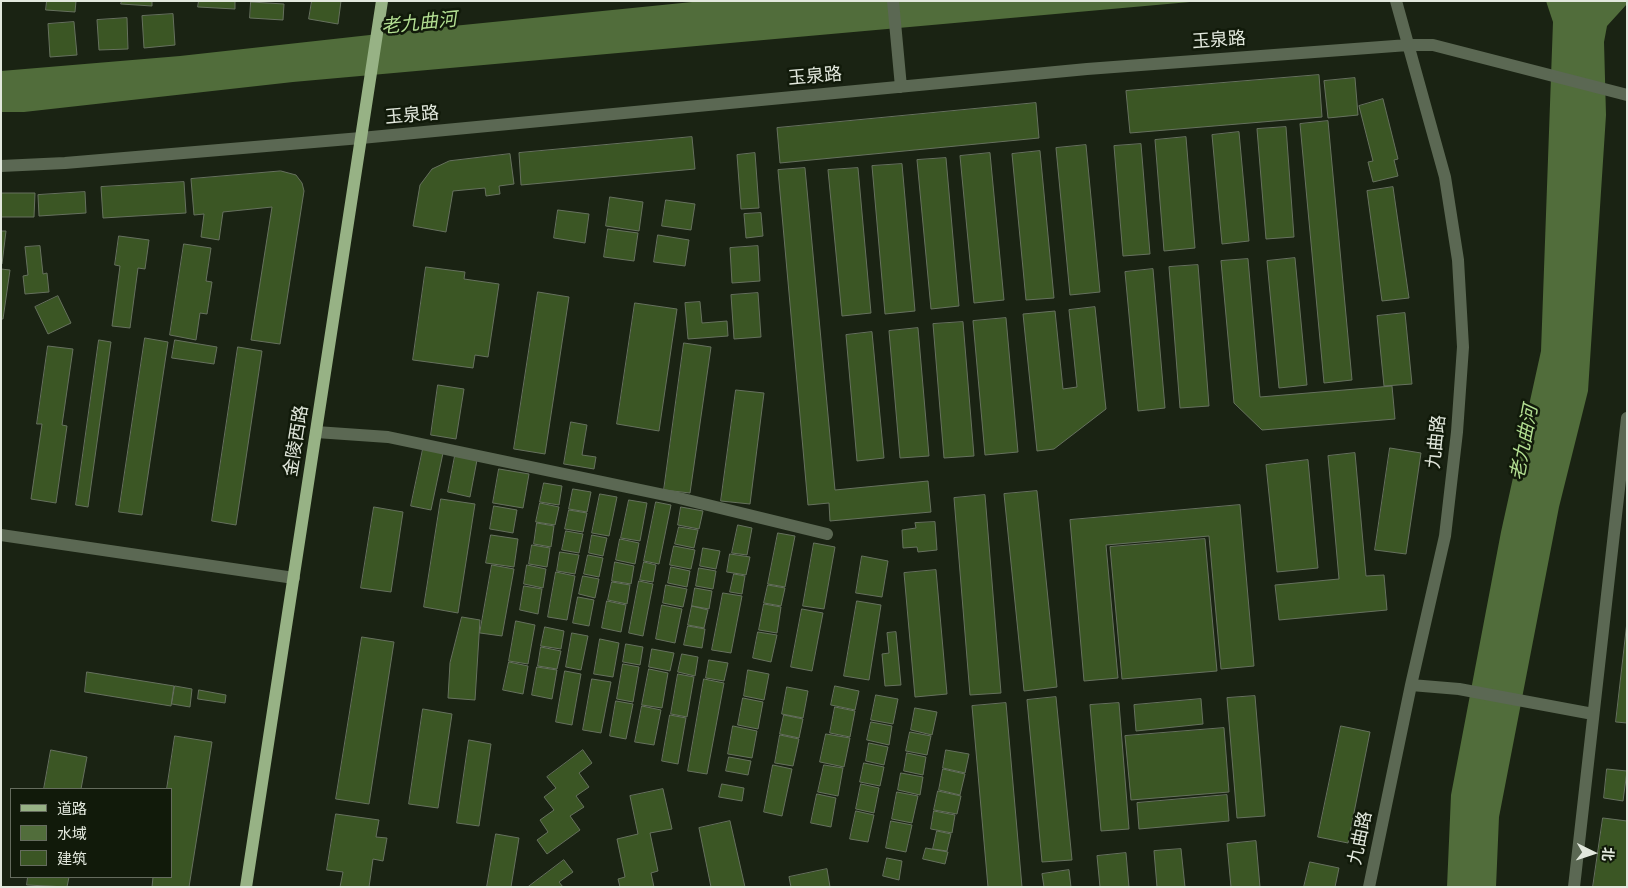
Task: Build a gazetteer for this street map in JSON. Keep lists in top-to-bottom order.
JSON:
{
  "streets": {
    "main road": ["金陵西路"],
    "street": ["玉泉路", "九曲路"]
  },
  "crossings": [
    ["玉泉路", "金陵西路"],
    ["玉泉路", "九曲路"]
  ],
  "water": ["老九曲河"],
  "legend": ["道路", "水域", "建筑"],
  "north": "right"
}
